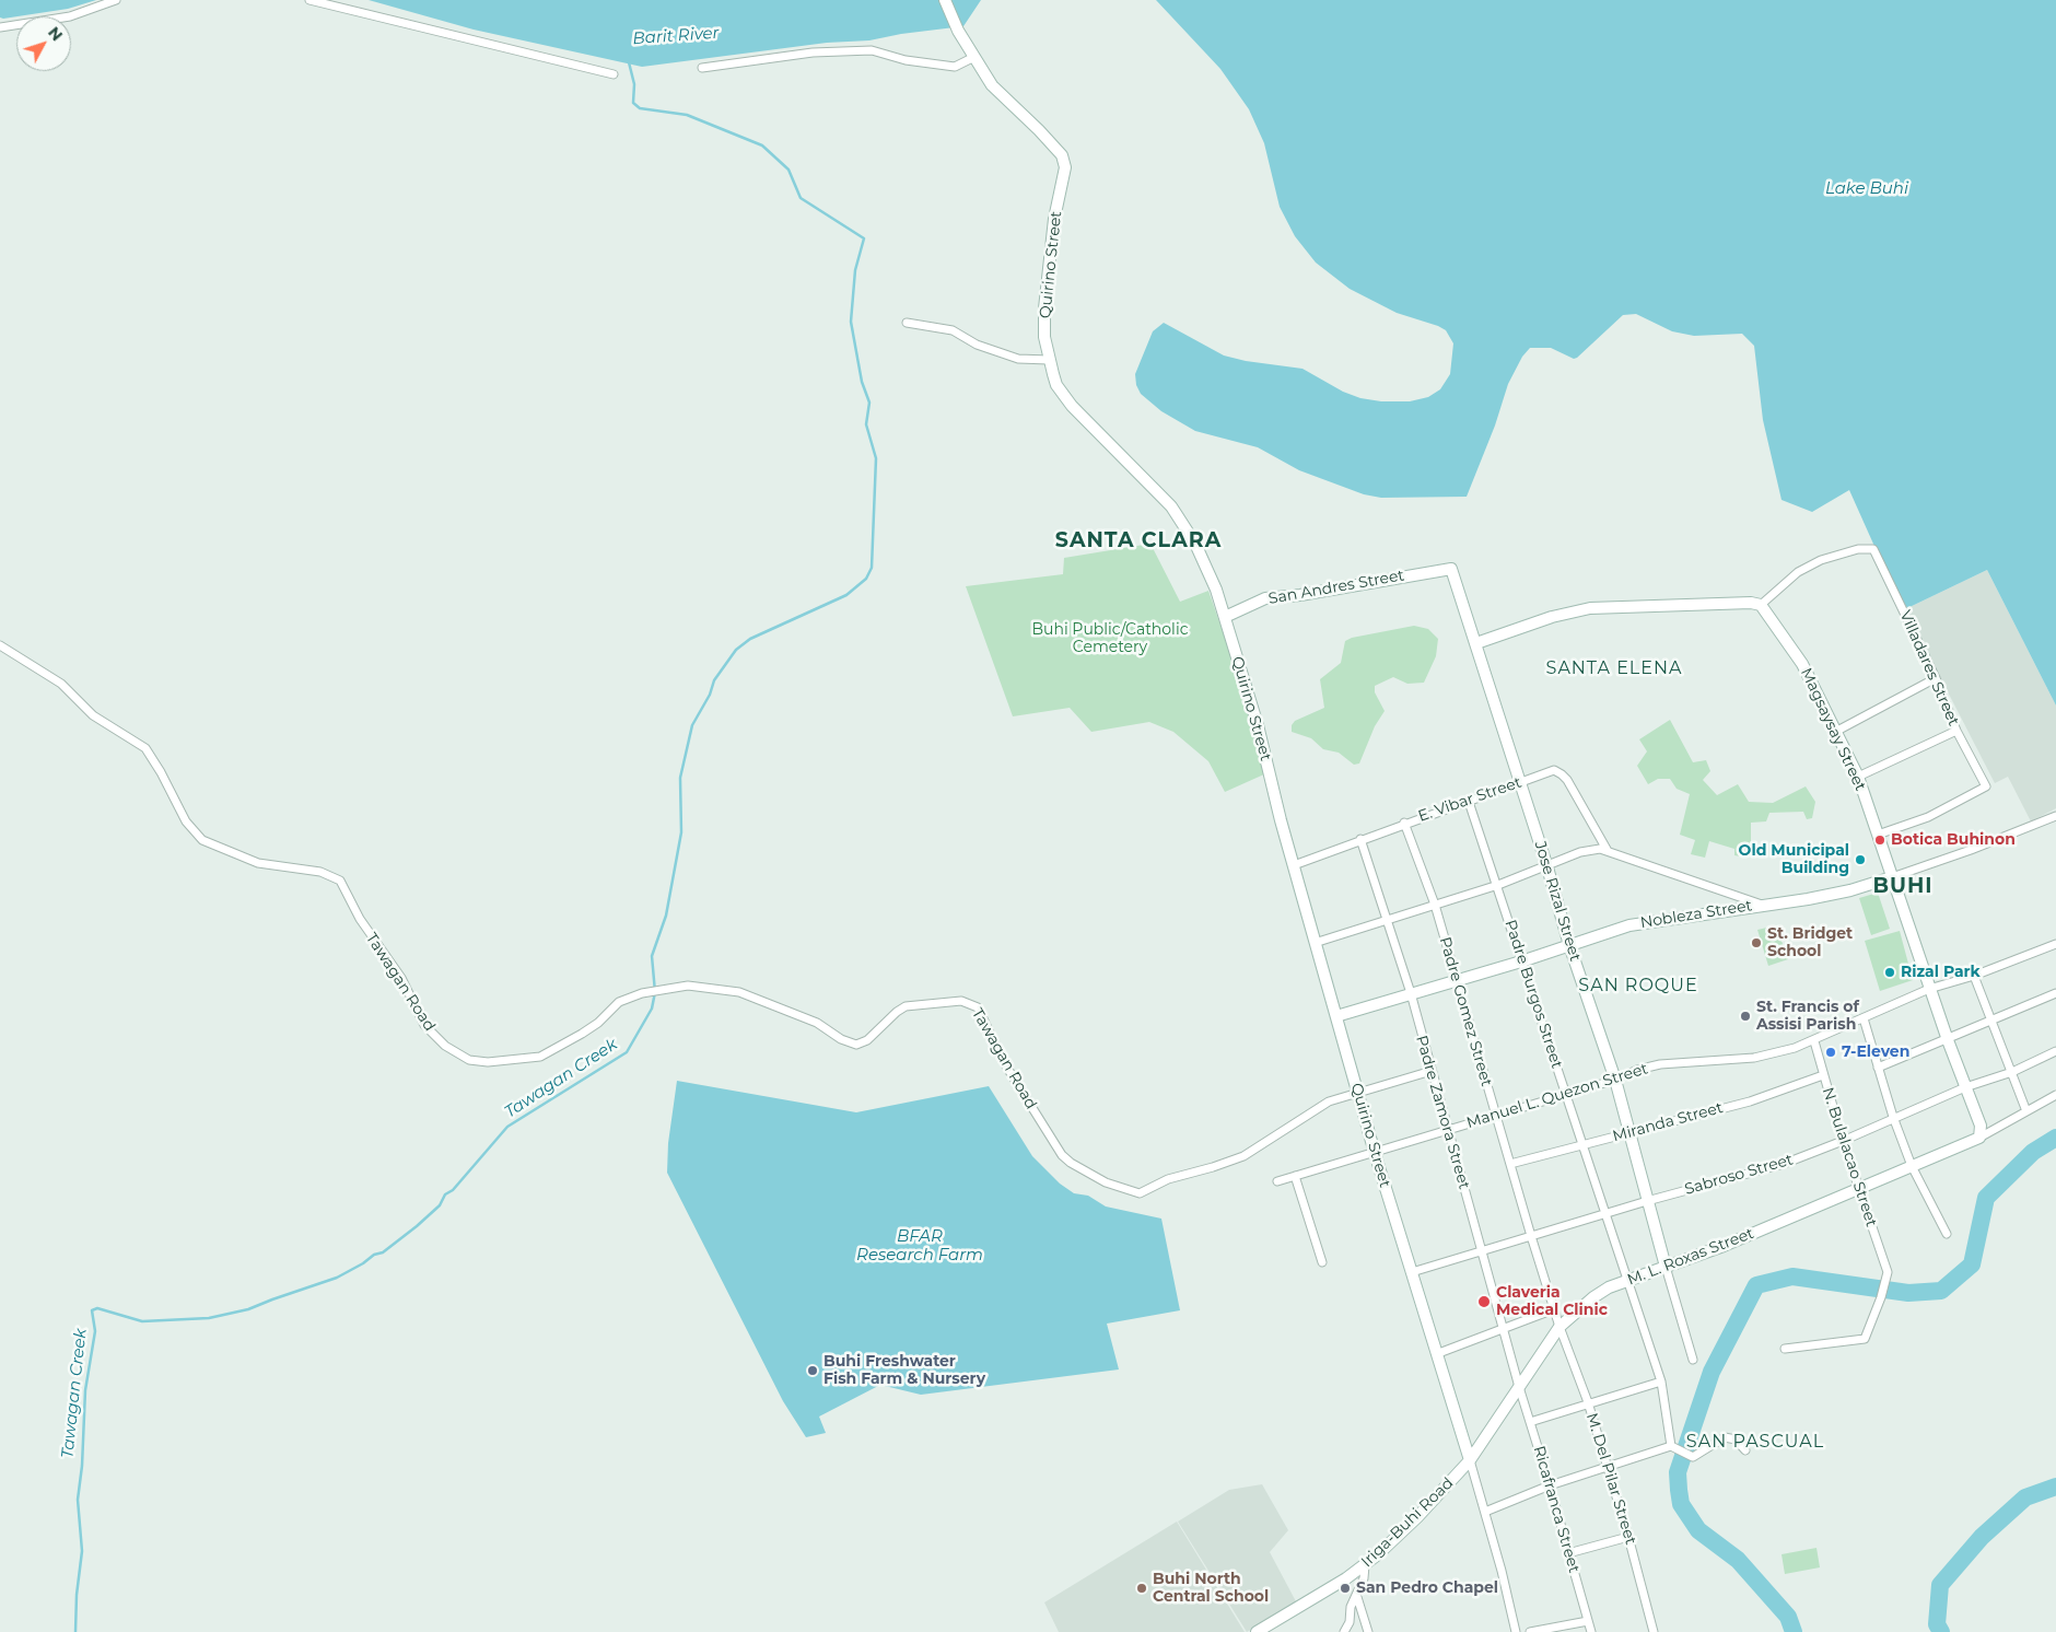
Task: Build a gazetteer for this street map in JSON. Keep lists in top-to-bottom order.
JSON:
{
  "streets": {
    "street": [
      "Quirino Street",
      "San Andres Street",
      "Villadares Street",
      "Magsaysay Street",
      "E. Vibar Street",
      "Jose Rizal Street",
      "Nobleza Street",
      "Tawagan Road",
      "Padre Burgos Street",
      "Padre Gomez Street",
      "Manuel L. Quezon Street",
      "Padre Zamora Street",
      "Miranda Street",
      "N. Bulalacao Street",
      "Sabroso Street",
      "M. L. Roxas Street",
      "M. Del Pilar Street",
      "Ricafranca Street",
      "Iriga-Buhi Road"
    ]
  },
  "crossings": [
    ["Quirino Street", "San Andres Street"],
    ["Quirino Street", "E. Vibar Street"],
    ["Quirino Street", "Nobleza Street"],
    ["Quirino Street", "Tawagan Road"],
    ["Quirino Street", "Manuel L. Quezon Street"],
    ["Quirino Street", "Sabroso Street"],
    ["Quirino Street", "M. L. Roxas Street"],
    ["Quirino Street", "Iriga-Buhi Road"],
    ["San Andres Street", "Jose Rizal Street"],
    ["Villadares Street", "Magsaysay Street"],
    ["Magsaysay Street", "Nobleza Street"],
    ["Magsaysay Street", "Manuel L. Quezon Street"],
    ["Magsaysay Street", "Sabroso Street"],
    ["Magsaysay Street", "M. L. Roxas Street"],
    ["E. Vibar Street", "Jose Rizal Street"],
    ["E. Vibar Street", "Padre Burgos Street"],
    ["E. Vibar Street", "Padre Gomez Street"],
    ["E. Vibar Street", "Padre Zamora Street"],
    ["Jose Rizal Street", "Nobleza Street"],
    ["Jose Rizal Street", "Manuel L. Quezon Street"],
    ["Jose Rizal Street", "Miranda Street"],
    ["Jose Rizal Street", "Sabroso Street"],
    ["Jose Rizal Street", "M. L. Roxas Street"],
    ["Nobleza Street", "Padre Burgos Street"],
    ["Nobleza Street", "Padre Gomez Street"],
    ["Nobleza Street", "Padre Zamora Street"],
    ["Tawagan Road", "Padre Zamora Street"],
    ["Padre Burgos Street", "Manuel L. Quezon Street"],
    ["Padre Burgos Street", "Miranda Street"],
    ["Padre Burgos Street", "Sabroso Street"],
    ["Padre Burgos Street", "M. L. Roxas Street"],
    ["Padre Gomez Street", "Manuel L. Quezon Street"],
    ["Padre Gomez Street", "Miranda Street"],
    ["Padre Gomez Street", "Sabroso Street"],
    ["Padre Gomez Street", "M. L. Roxas Street"],
    ["Padre Gomez Street", "M. Del Pilar Street"],
    ["Manuel L. Quezon Street", "Padre Zamora Street"],
    ["Manuel L. Quezon Street", "N. Bulalacao Street"],
    ["Padre Zamora Street", "Sabroso Street"],
    ["Padre Zamora Street", "M. L. Roxas Street"],
    ["Padre Zamora Street", "Ricafranca Street"],
    ["Miranda Street", "N. Bulalacao Street"],
    ["N. Bulalacao Street", "Sabroso Street"],
    ["N. Bulalacao Street", "M. L. Roxas Street"],
    ["M. L. Roxas Street", "M. Del Pilar Street"],
    ["M. L. Roxas Street", "Ricafranca Street"],
    ["M. L. Roxas Street", "Iriga-Buhi Road"]
  ],
  "districts": [
    "SANTA CLARA",
    "SANTA ELENA",
    "BUHI",
    "SAN ROQUE",
    "SAN PASCUAL"
  ],
  "water": [
    "Barit River",
    "Lake Buhi",
    "Tawagan Creek",
    "BFAR Research Farm"
  ],
  "parks": ["Buhi Public/Catholic Cemetery"],
  "places": [
    "Botica Buhinon",
    "Old Municipal Building",
    "St. Bridget School",
    "Rizal Park",
    "St. Francis of Assisi Parish",
    "7-Eleven",
    "Claveria Medical Clinic",
    "Buhi Freshwater Fish Farm & Nursery",
    "Buhi North Central School",
    "San Pedro Chapel"
  ],
  "north": "top right"
}
